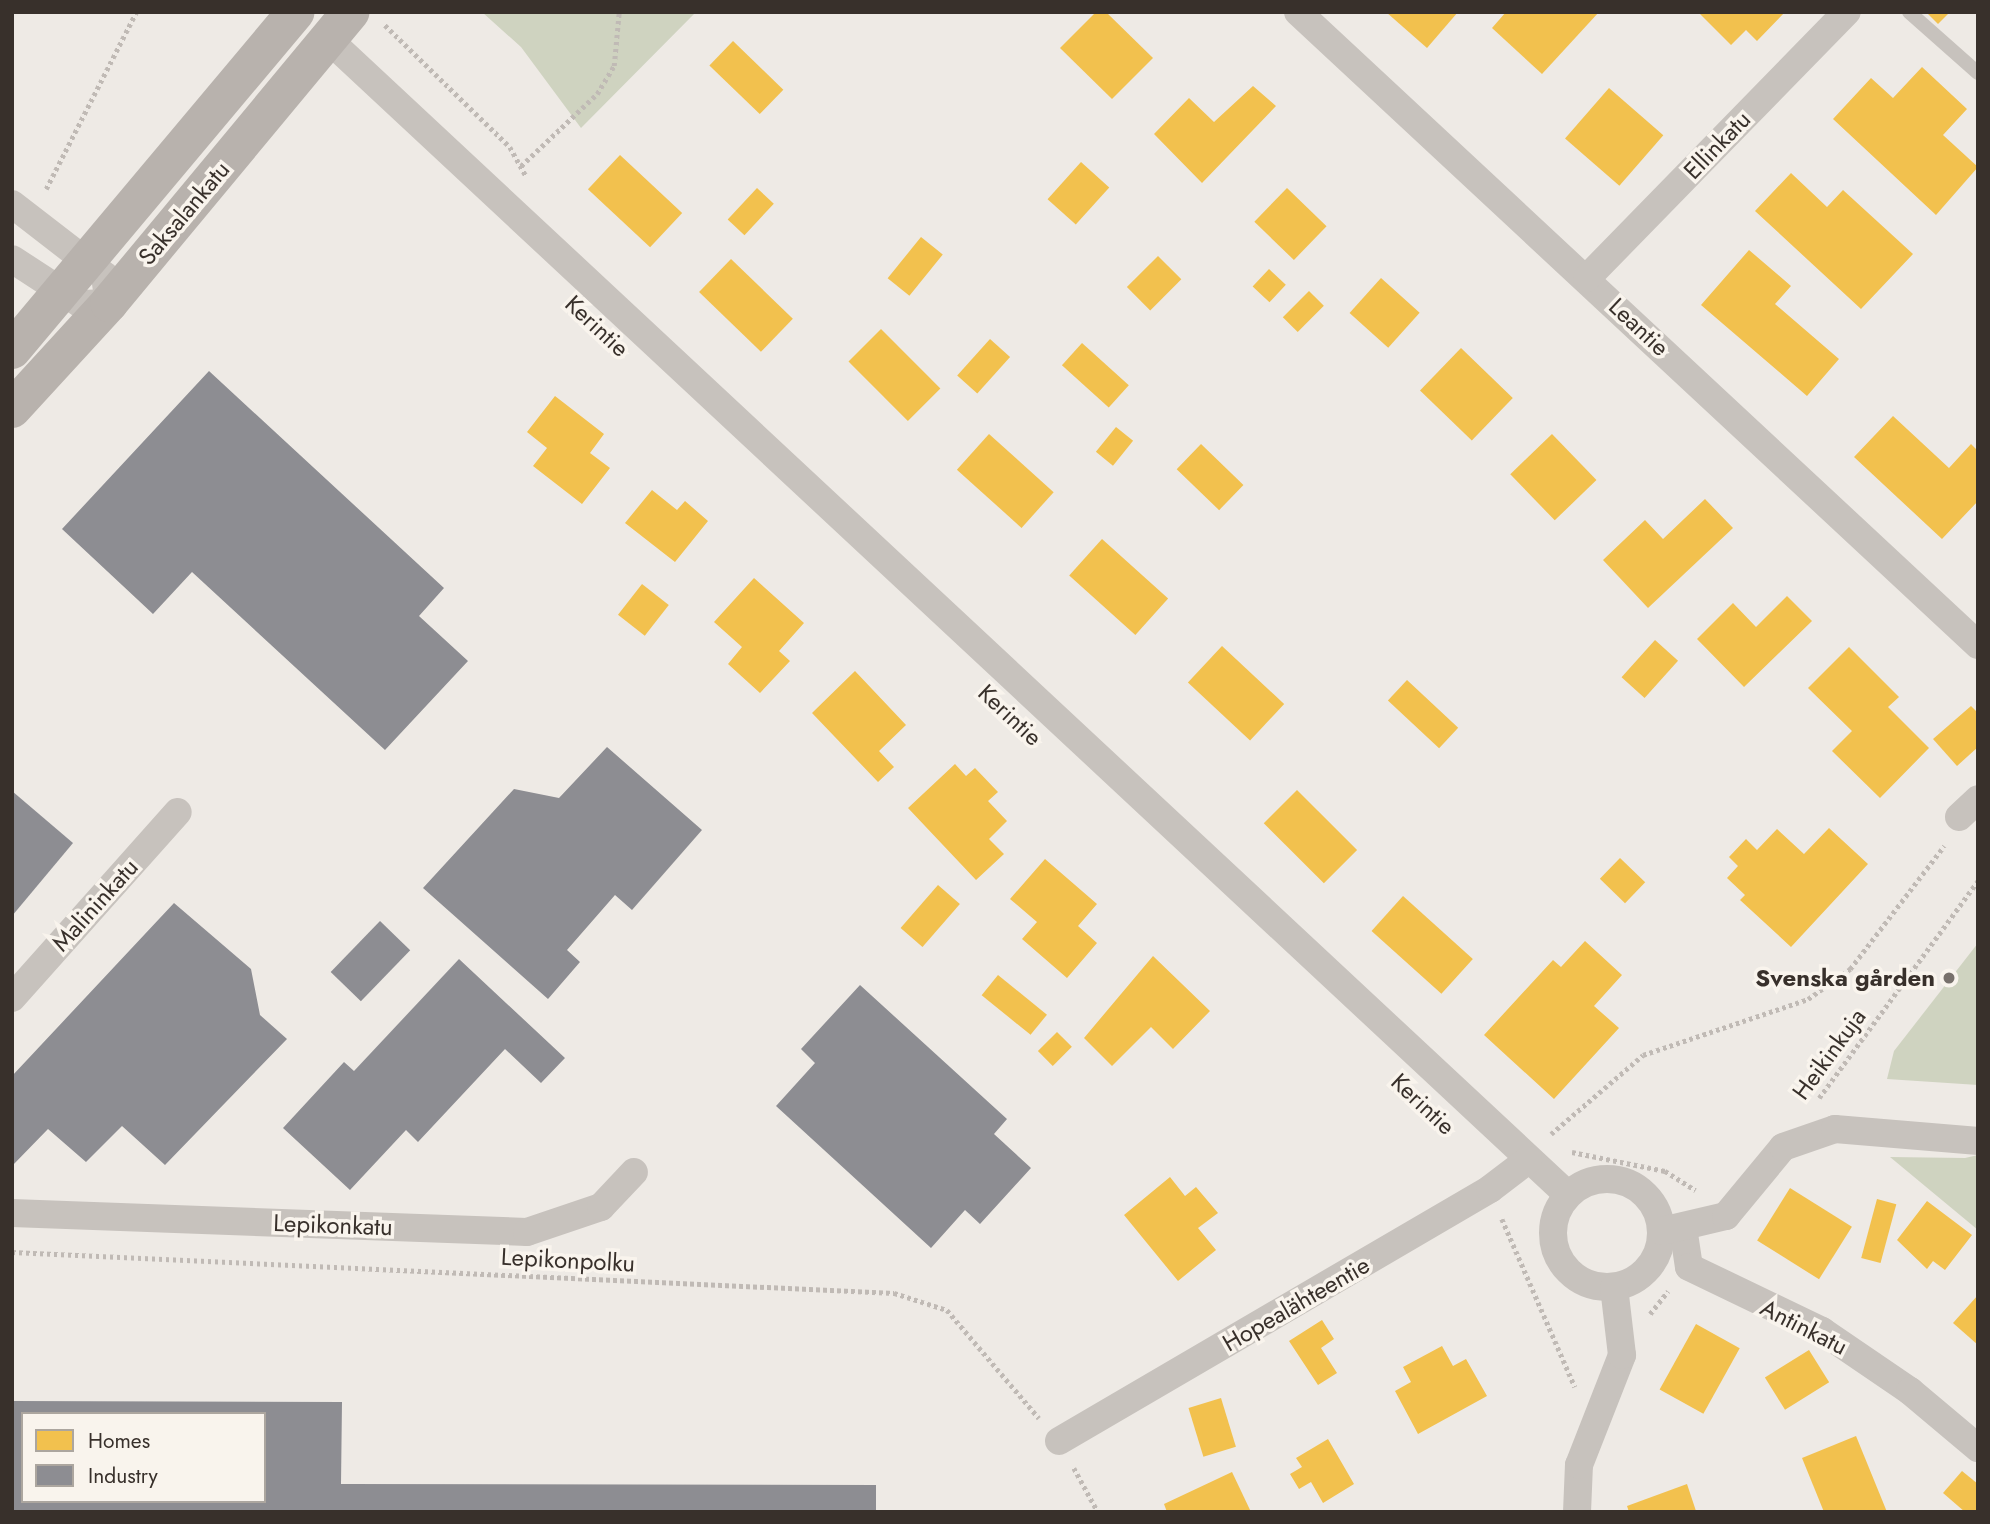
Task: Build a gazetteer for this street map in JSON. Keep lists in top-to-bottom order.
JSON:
{
  "streets": {
    "main road": ["Saksalankatu"],
    "street": [
      "Ellinkatu",
      "Kerintie",
      "Leantie",
      "Malininkatu",
      "Lepikonkatu",
      "Hopealähteentie",
      "Antinkatu"
    ],
    "path": ["Heikinkuja", "Lepikonpolku"]
  },
  "crossings": [
    ["Ellinkatu", "Leantie"],
    ["Saksalankatu", "Kerintie"],
    ["Kerintie", "Hopealähteentie"],
    ["Kerintie", "Antinkatu"],
    ["Lepikonpolku", "Hopealähteentie"]
  ],
  "places": ["Svenska gården"],
  "legend": ["Homes", "Industry"]
}
